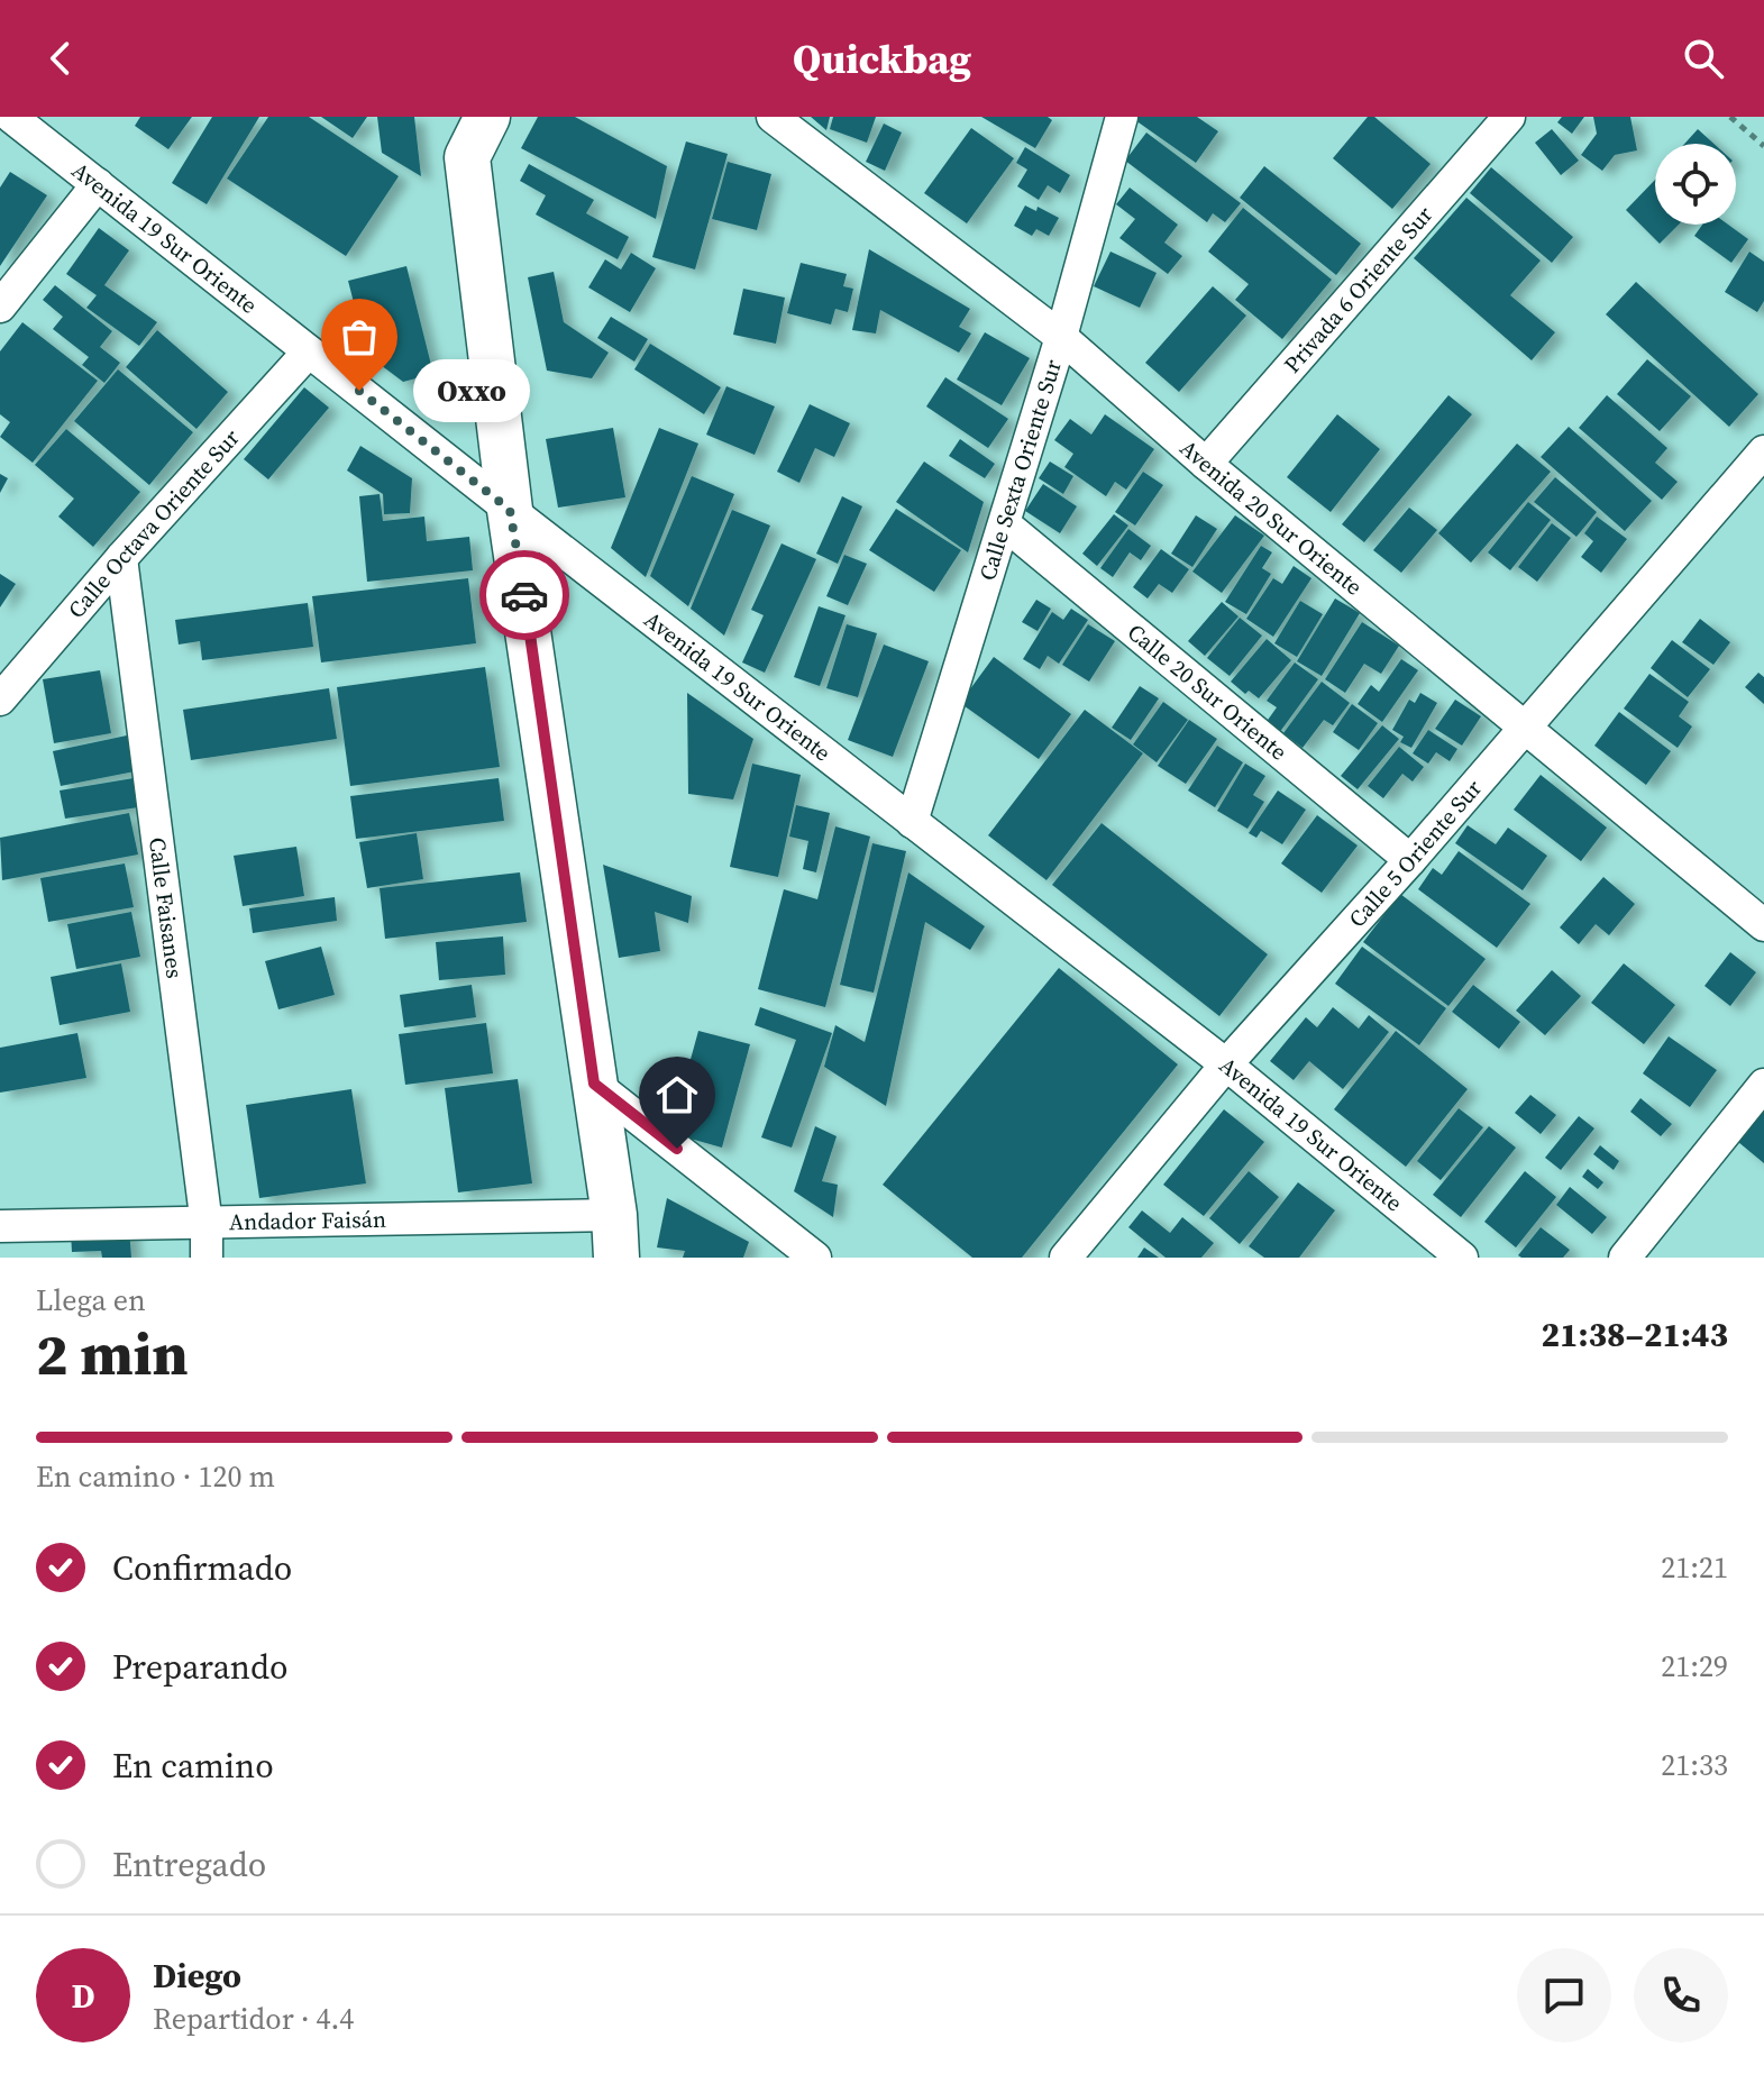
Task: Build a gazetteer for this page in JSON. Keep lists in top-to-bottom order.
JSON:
{
  "streets": {
    "street": [
      "Avenida 19 Sur Oriente",
      "Privada 6 Oriente Sur",
      "Calle Sexta Oriente Sur",
      "Avenida 20 Sur Oriente",
      "Calle Octava Oriente Sur",
      "Calle 20 Sur Oriente",
      "Calle 5 Oriente Sur",
      "Calle Faisanes",
      "Andador Faisán"
    ]
  },
  "crossings": [
    ["Avenida 19 Sur Oriente", "Calle Sexta Oriente Sur"],
    ["Avenida 19 Sur Oriente", "Calle Octava Oriente Sur"],
    ["Avenida 19 Sur Oriente", "Calle 5 Oriente Sur"],
    ["Privada 6 Oriente Sur", "Avenida 20 Sur Oriente"],
    ["Calle Sexta Oriente Sur", "Avenida 20 Sur Oriente"],
    ["Calle Sexta Oriente Sur", "Calle 20 Sur Oriente"],
    ["Avenida 20 Sur Oriente", "Calle 5 Oriente Sur"],
    ["Calle Octava Oriente Sur", "Calle Faisanes"],
    ["Calle 20 Sur Oriente", "Calle 5 Oriente Sur"],
    ["Calle Faisanes", "Andador Faisán"]
  ],
  "places": ["Oxxo"],
  "page": {
    "header": "Quickbag",
    "bubble": "Oxxo",
    "heading": ["2 min", "Llega en", "21:38–21:43"],
    "panel": ["Diego", "Repartidor · 4.4"],
    "bar": "En camino · 120 m",
    "list": [
      ["Confirmado", "21:21"],
      ["Preparando", "21:29"],
      ["En camino", "21:33"],
      "Entregado"
    ],
    "round": "D"
  }
}
